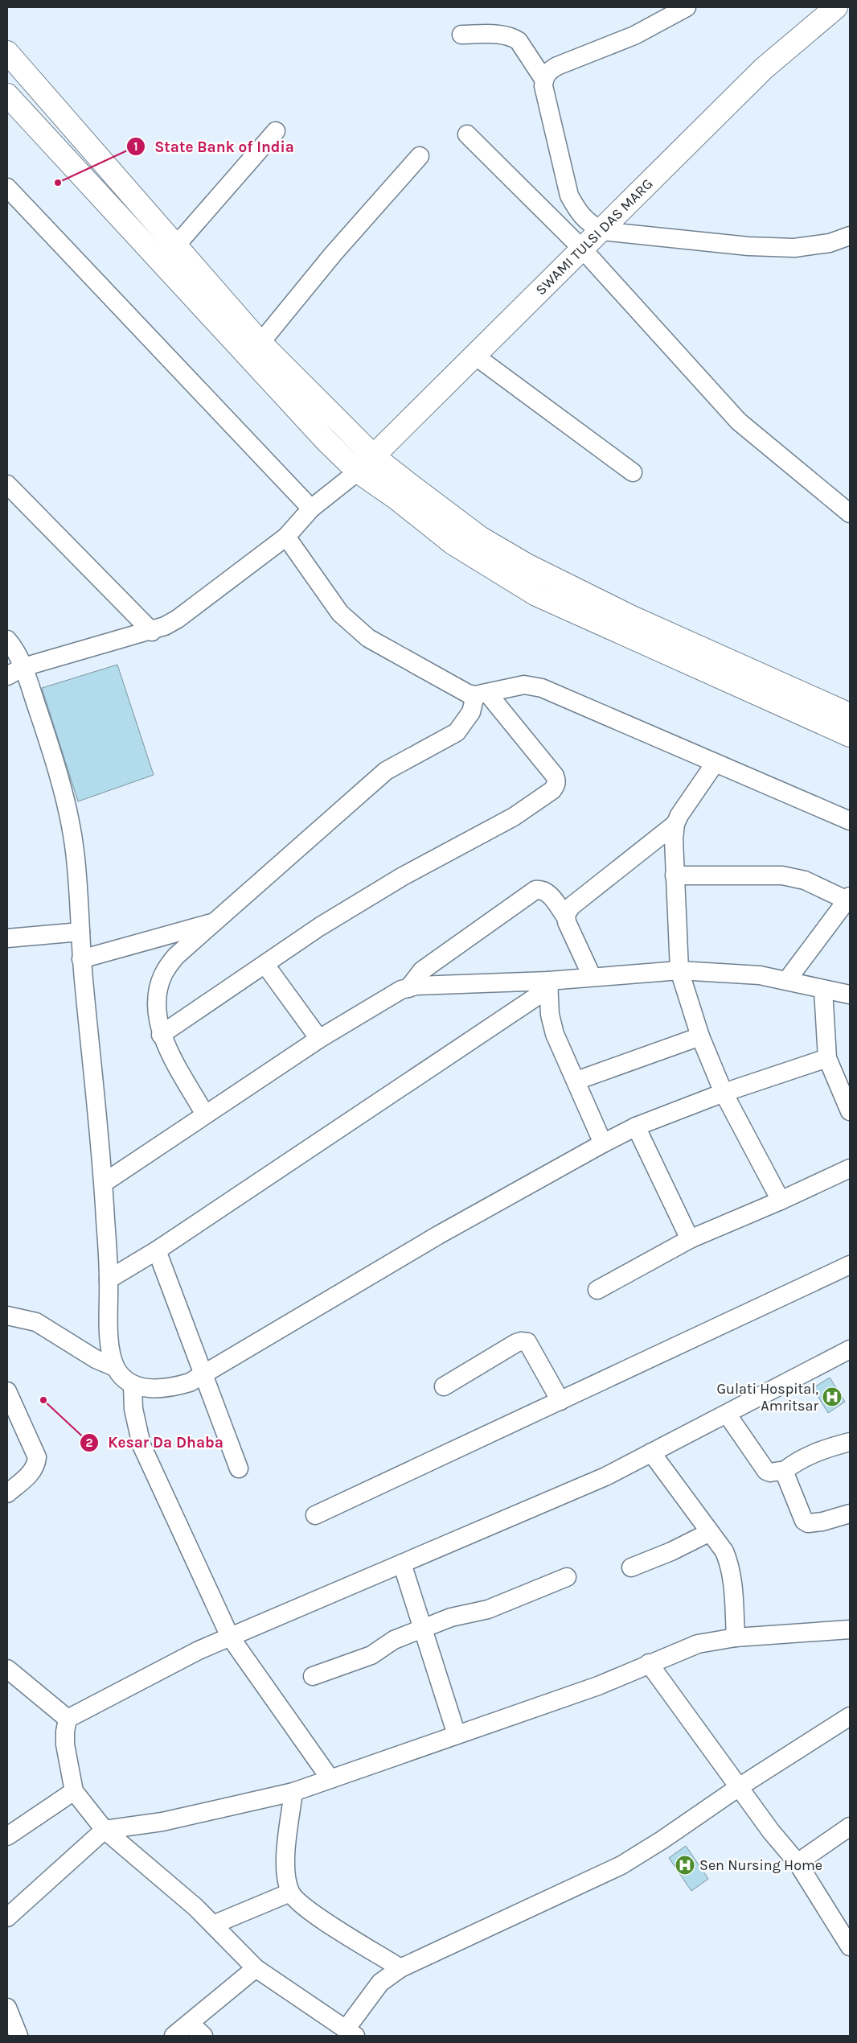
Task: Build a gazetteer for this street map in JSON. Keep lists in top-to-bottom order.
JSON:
{
  "streets": {
    "main road": ["SWAMI TULSI DAS MARG"]
  },
  "places": {
    "other": ["State Bank of India", "Kesar Da Dhaba"],
    "hospital": ["Gulati Hospital, Amritsar", "Sen Nursing Home"]
  }
}
